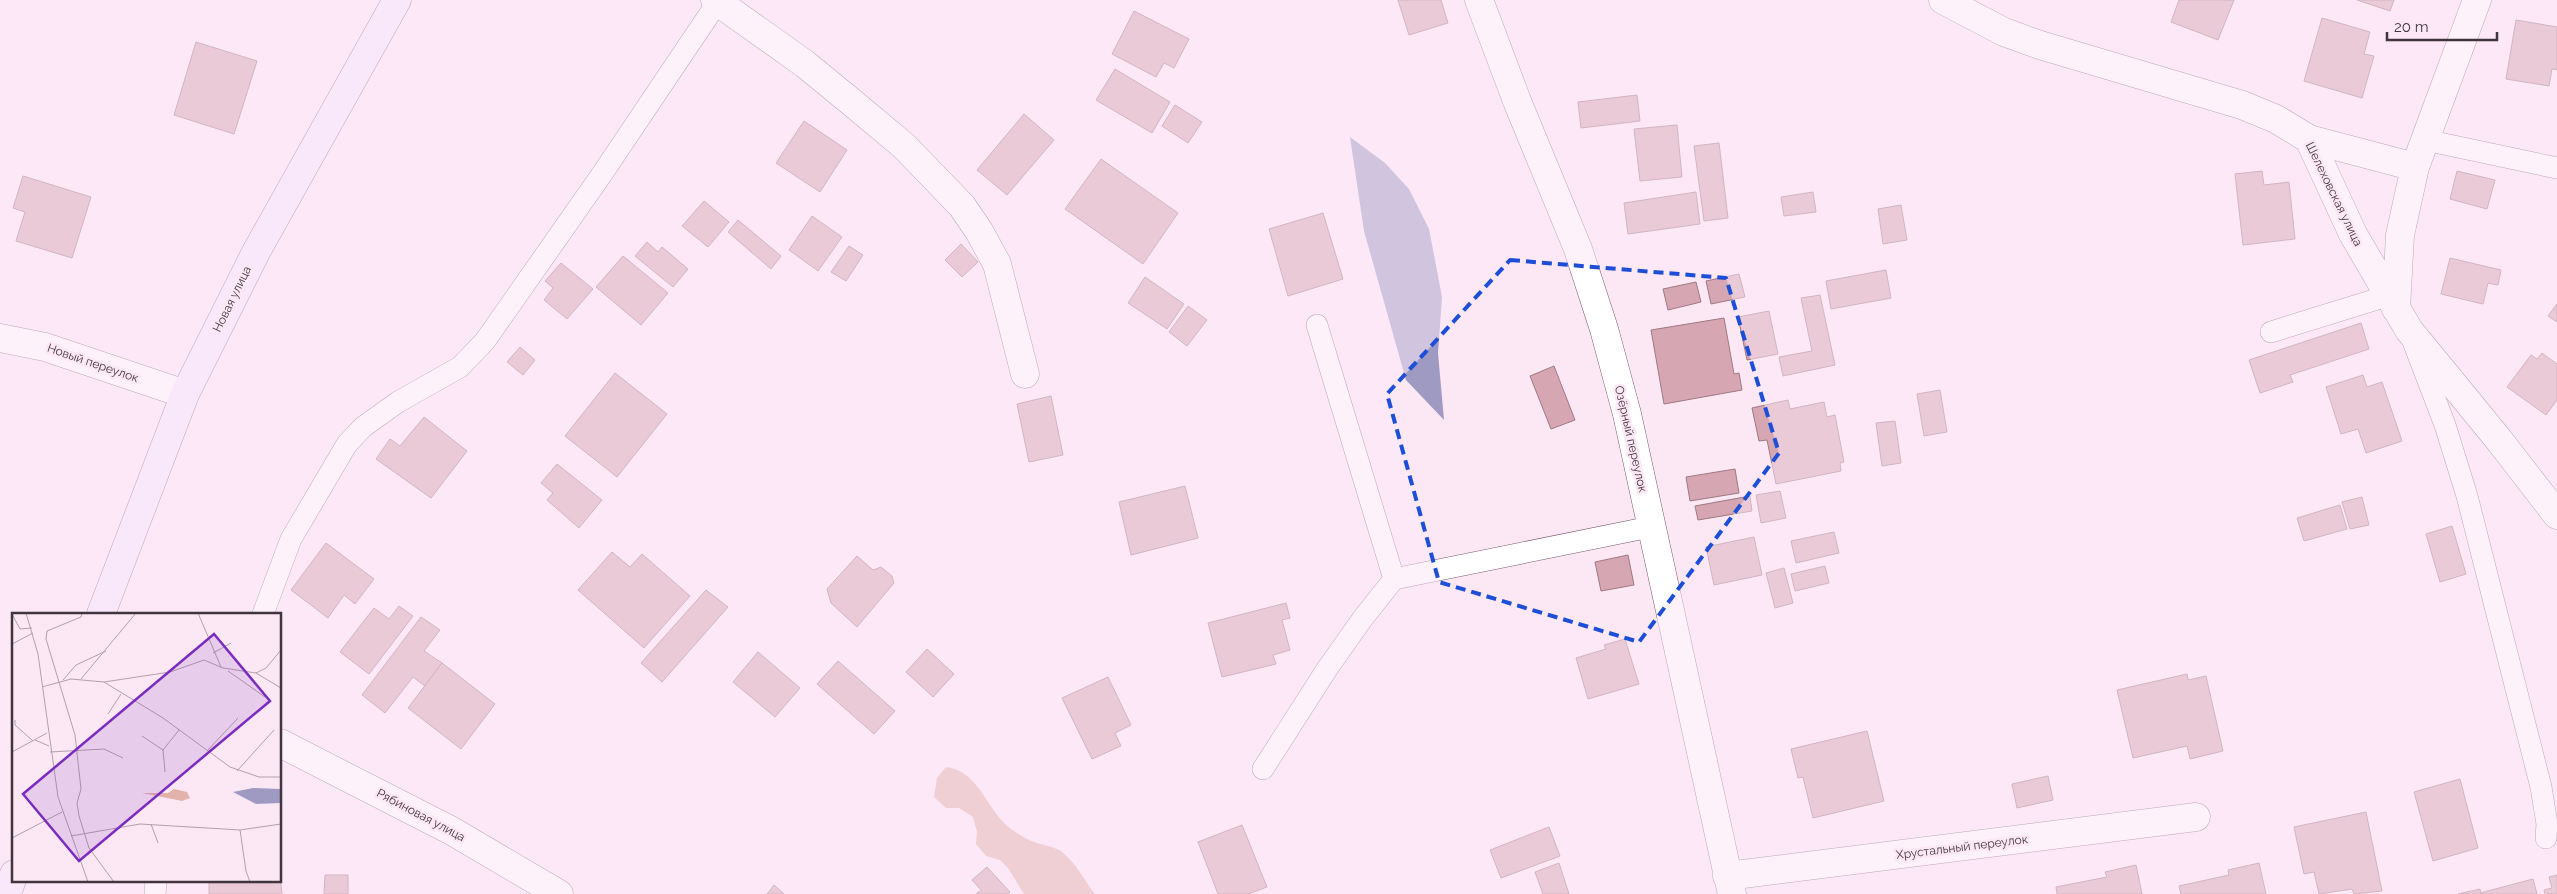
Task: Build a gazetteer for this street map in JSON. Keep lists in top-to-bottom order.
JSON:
{
  "streets": {
    "main road": ["Новая улица"],
    "street": [
      "Шелеховская улица",
      "Новый переулок",
      "Озёрный переулок",
      "Рябиновая улица",
      "Хрустальный переулок"
    ]
  },
  "crossings": [
    ["Новая улица", "Новый переулок"],
    ["Озёрный переулок", "Хрустальный переулок"]
  ],
  "scale_bar": "20 m"
}
